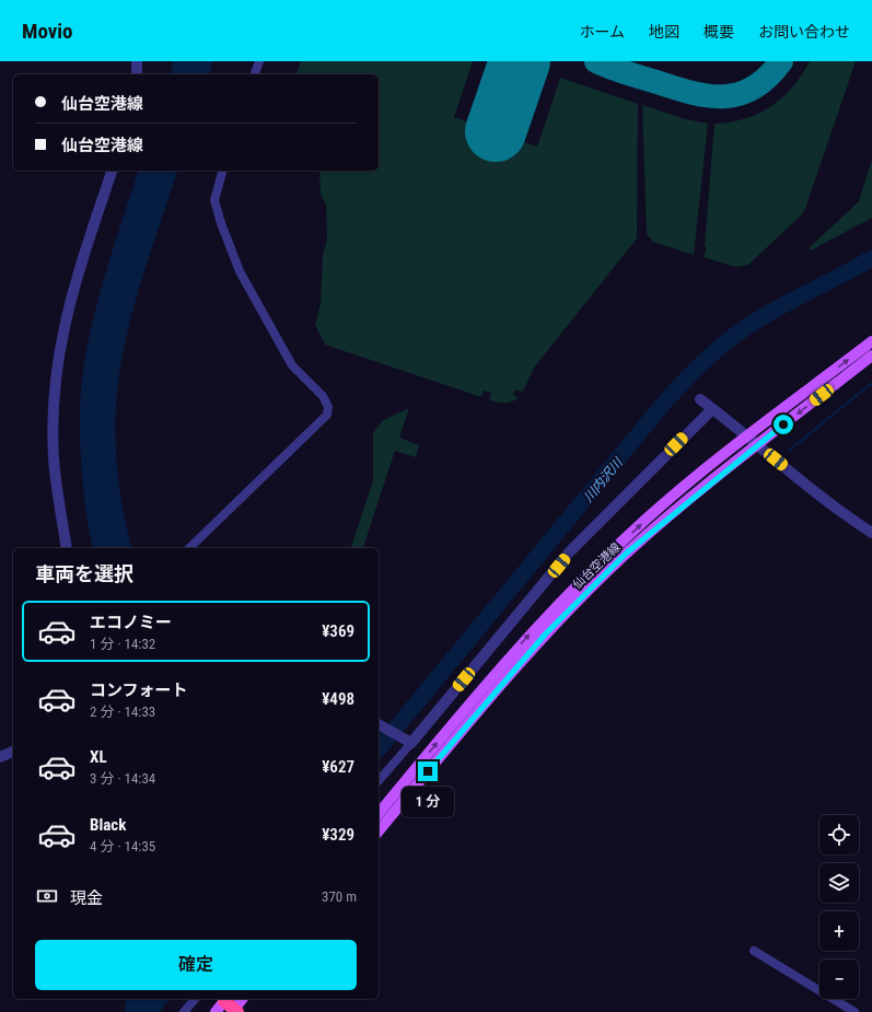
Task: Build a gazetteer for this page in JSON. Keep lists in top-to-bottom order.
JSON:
{
  "streets": {
    "main road": ["仙台空港線"]
  },
  "water": ["川内沢川"],
  "page": {
    "header": "Movio",
    "nav": [
      "ホーム",
      "地図",
      "概要",
      "お問い合わせ"
    ],
    "banner": ["仙台空港線", "仙台空港線"],
    "heading": "車両を選択",
    "list": [
      {
        "name": "エコノミー",
        "note": "1 分 · 14:32",
        "value": "¥369"
      },
      {
        "name": "コンフォート",
        "note": "2 分 · 14:33",
        "value": "¥498"
      },
      {
        "name": "XL",
        "note": "3 分 · 14:34",
        "value": "¥627"
      },
      {
        "name": "Black",
        "note": "4 分 · 14:35",
        "value": "¥329"
      }
    ],
    "bubble": "1 分",
    "map_buttons": ["+", "−"],
    "pay": ["現金", "370 m"],
    "buttons": "確定"
  }
}
